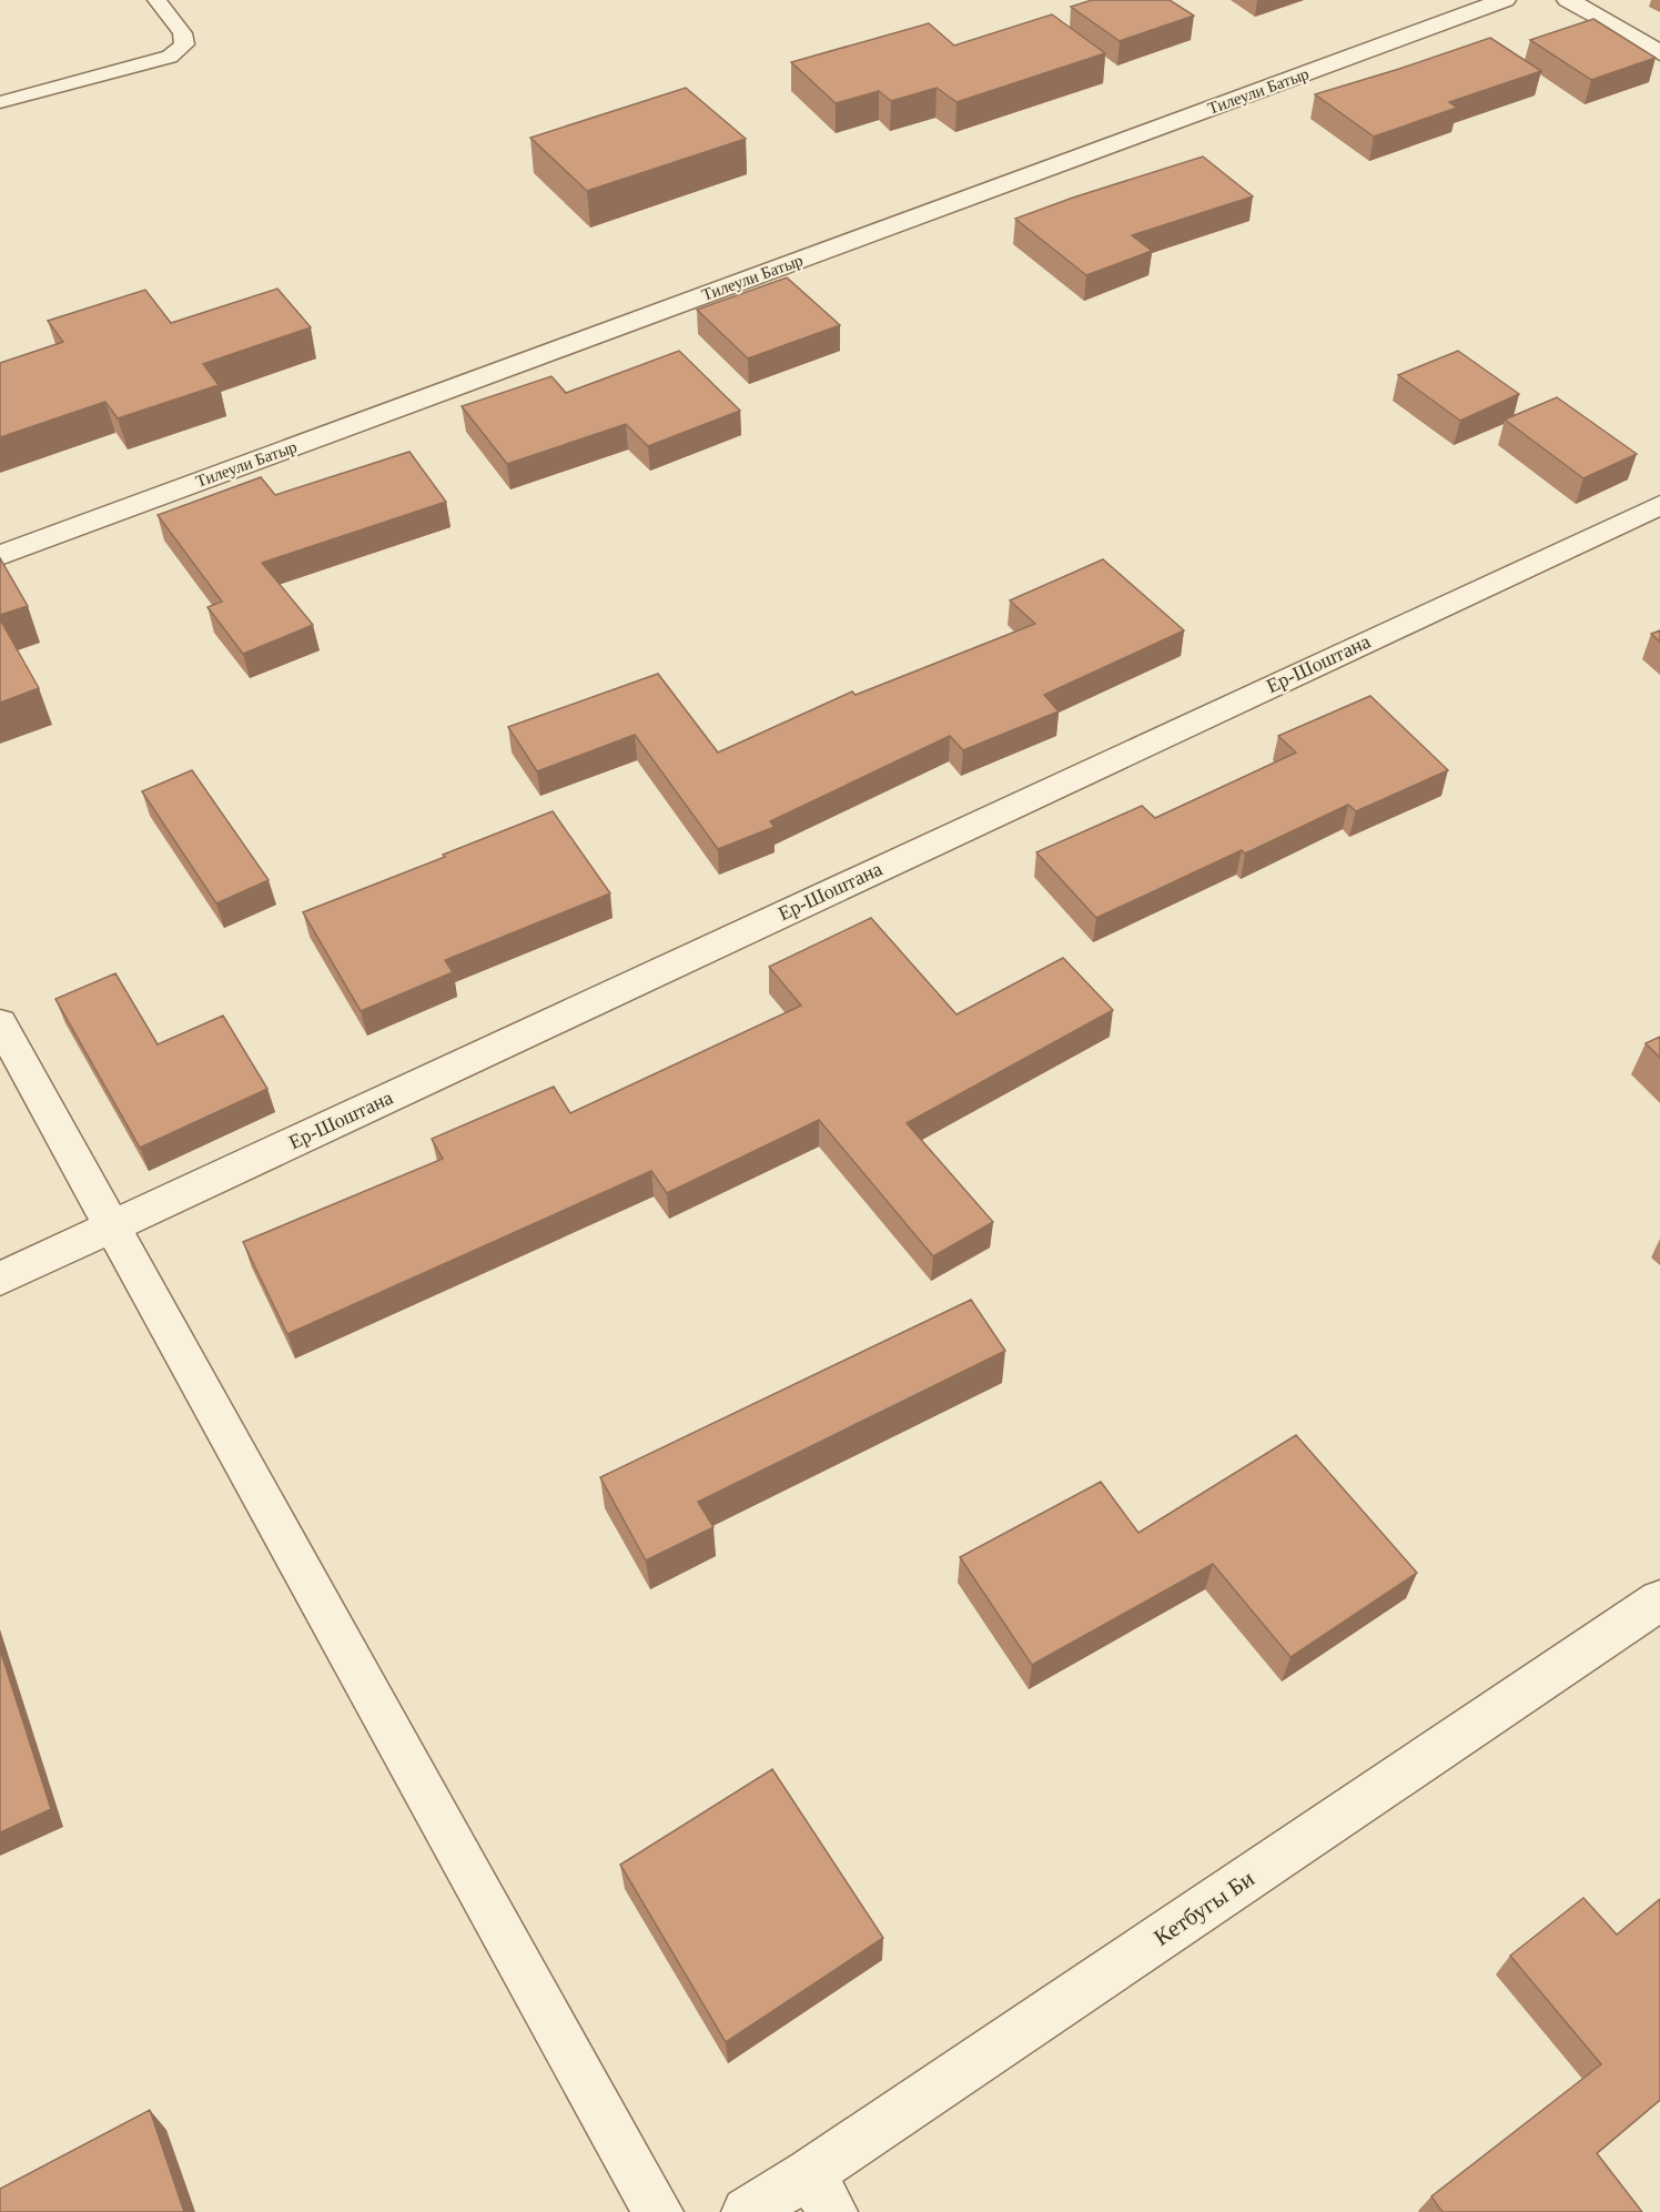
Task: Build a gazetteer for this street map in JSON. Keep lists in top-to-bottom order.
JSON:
{
  "streets": {
    "street": ["Тилеули Батыр", "Ер-Шоштана", "Кетбугы Би"]
  }
}
